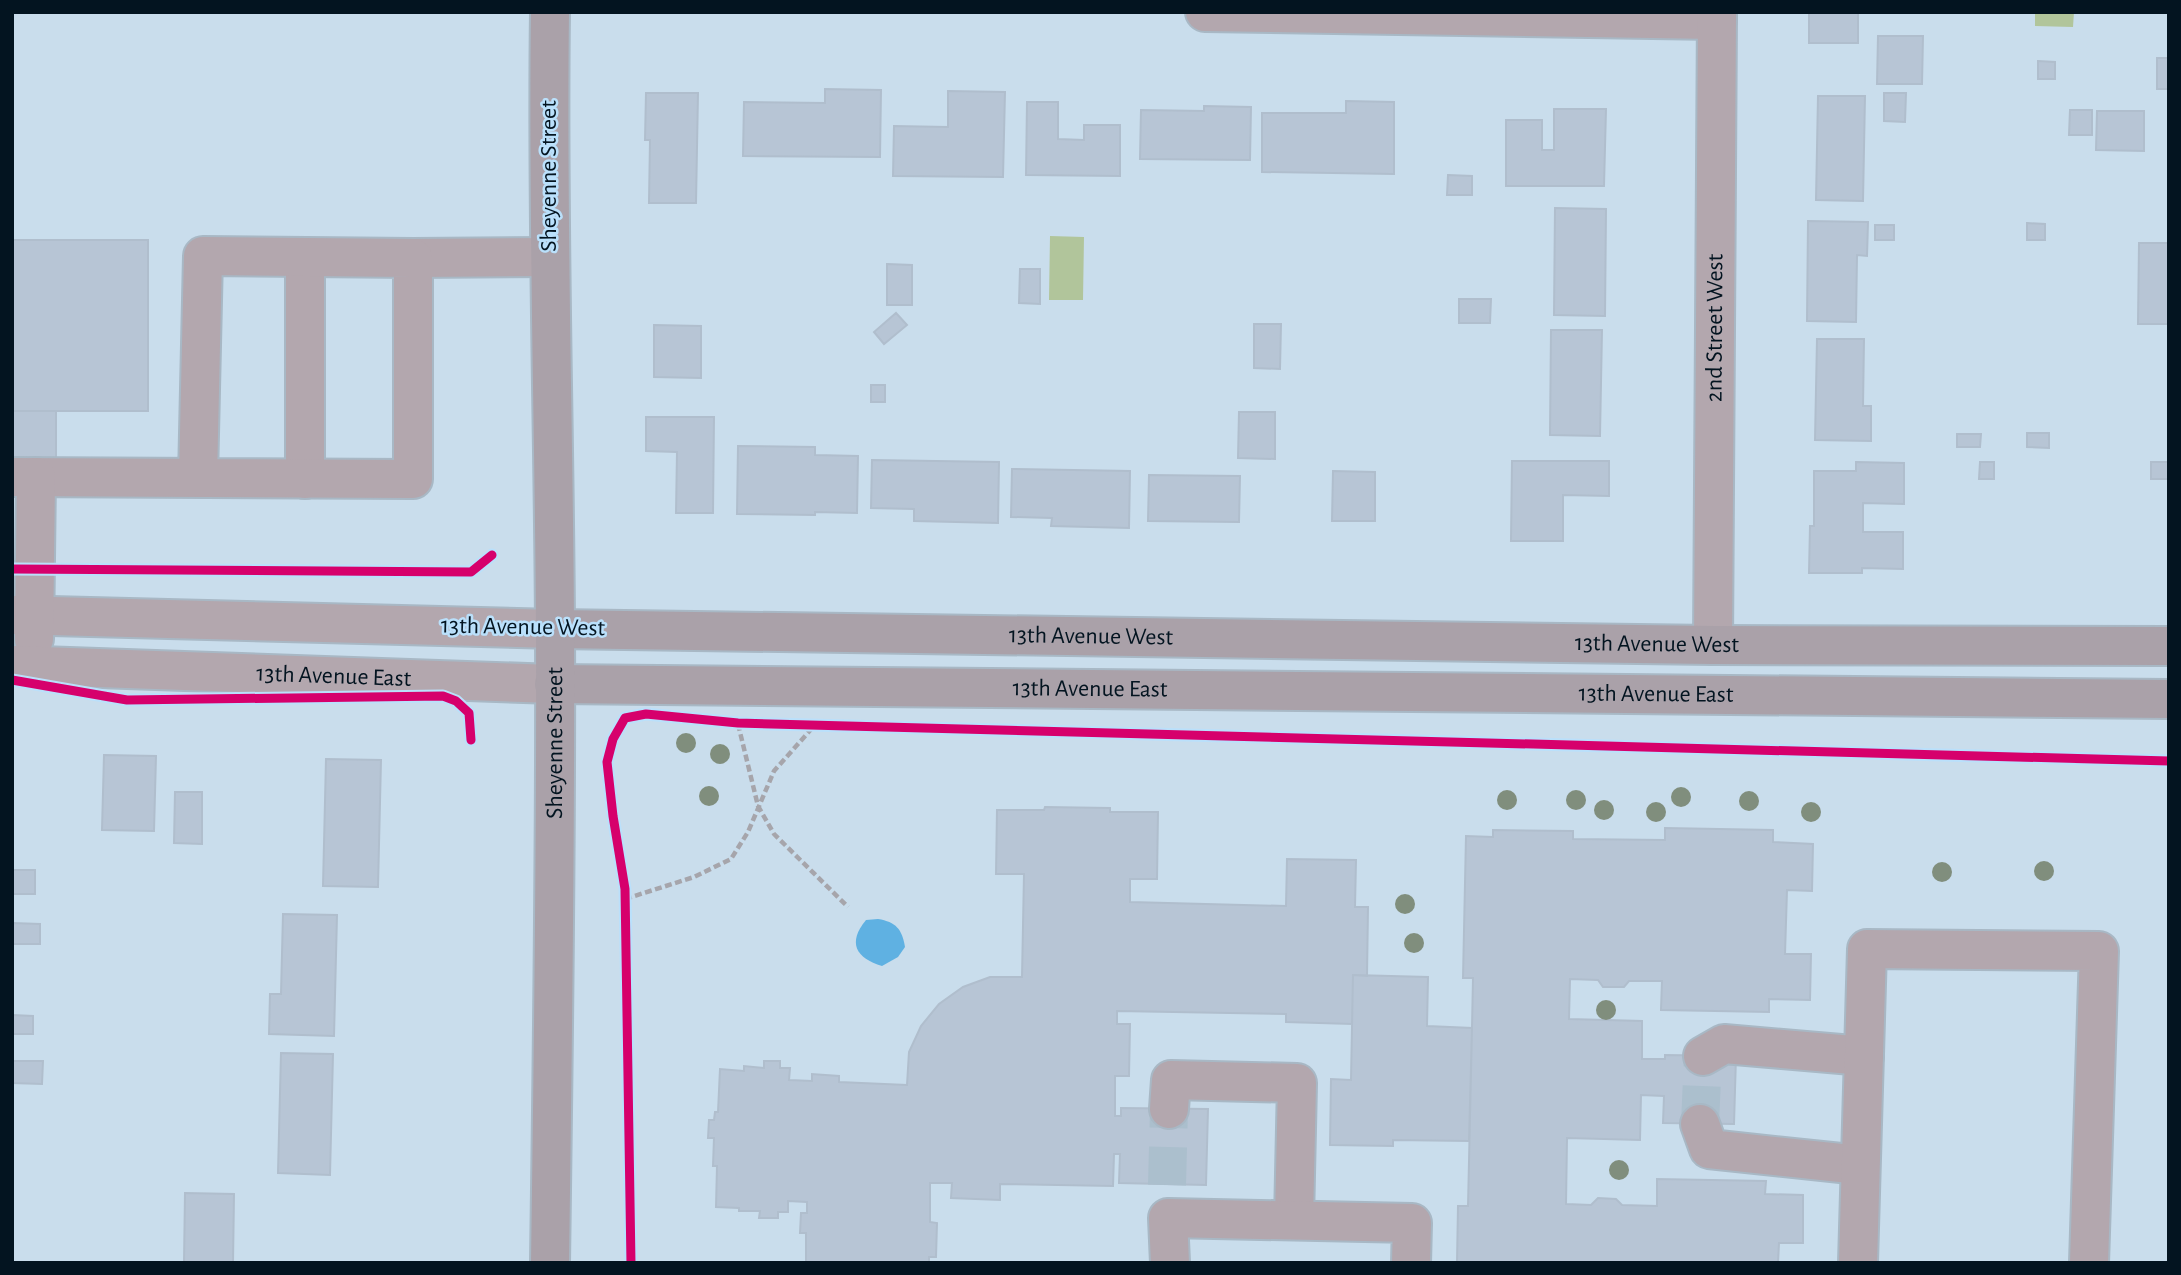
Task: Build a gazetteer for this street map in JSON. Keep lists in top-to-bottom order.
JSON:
{
  "streets": {
    "main road": ["Sheyenne Street", "13th Avenue West", "13th Avenue East"],
    "street": ["2nd Street West"]
  },
  "crossings": [
    ["Sheyenne Street", "13th Avenue West"],
    ["Sheyenne Street", "13th Avenue East"],
    ["2nd Street West", "13th Avenue West"]
  ]
}
